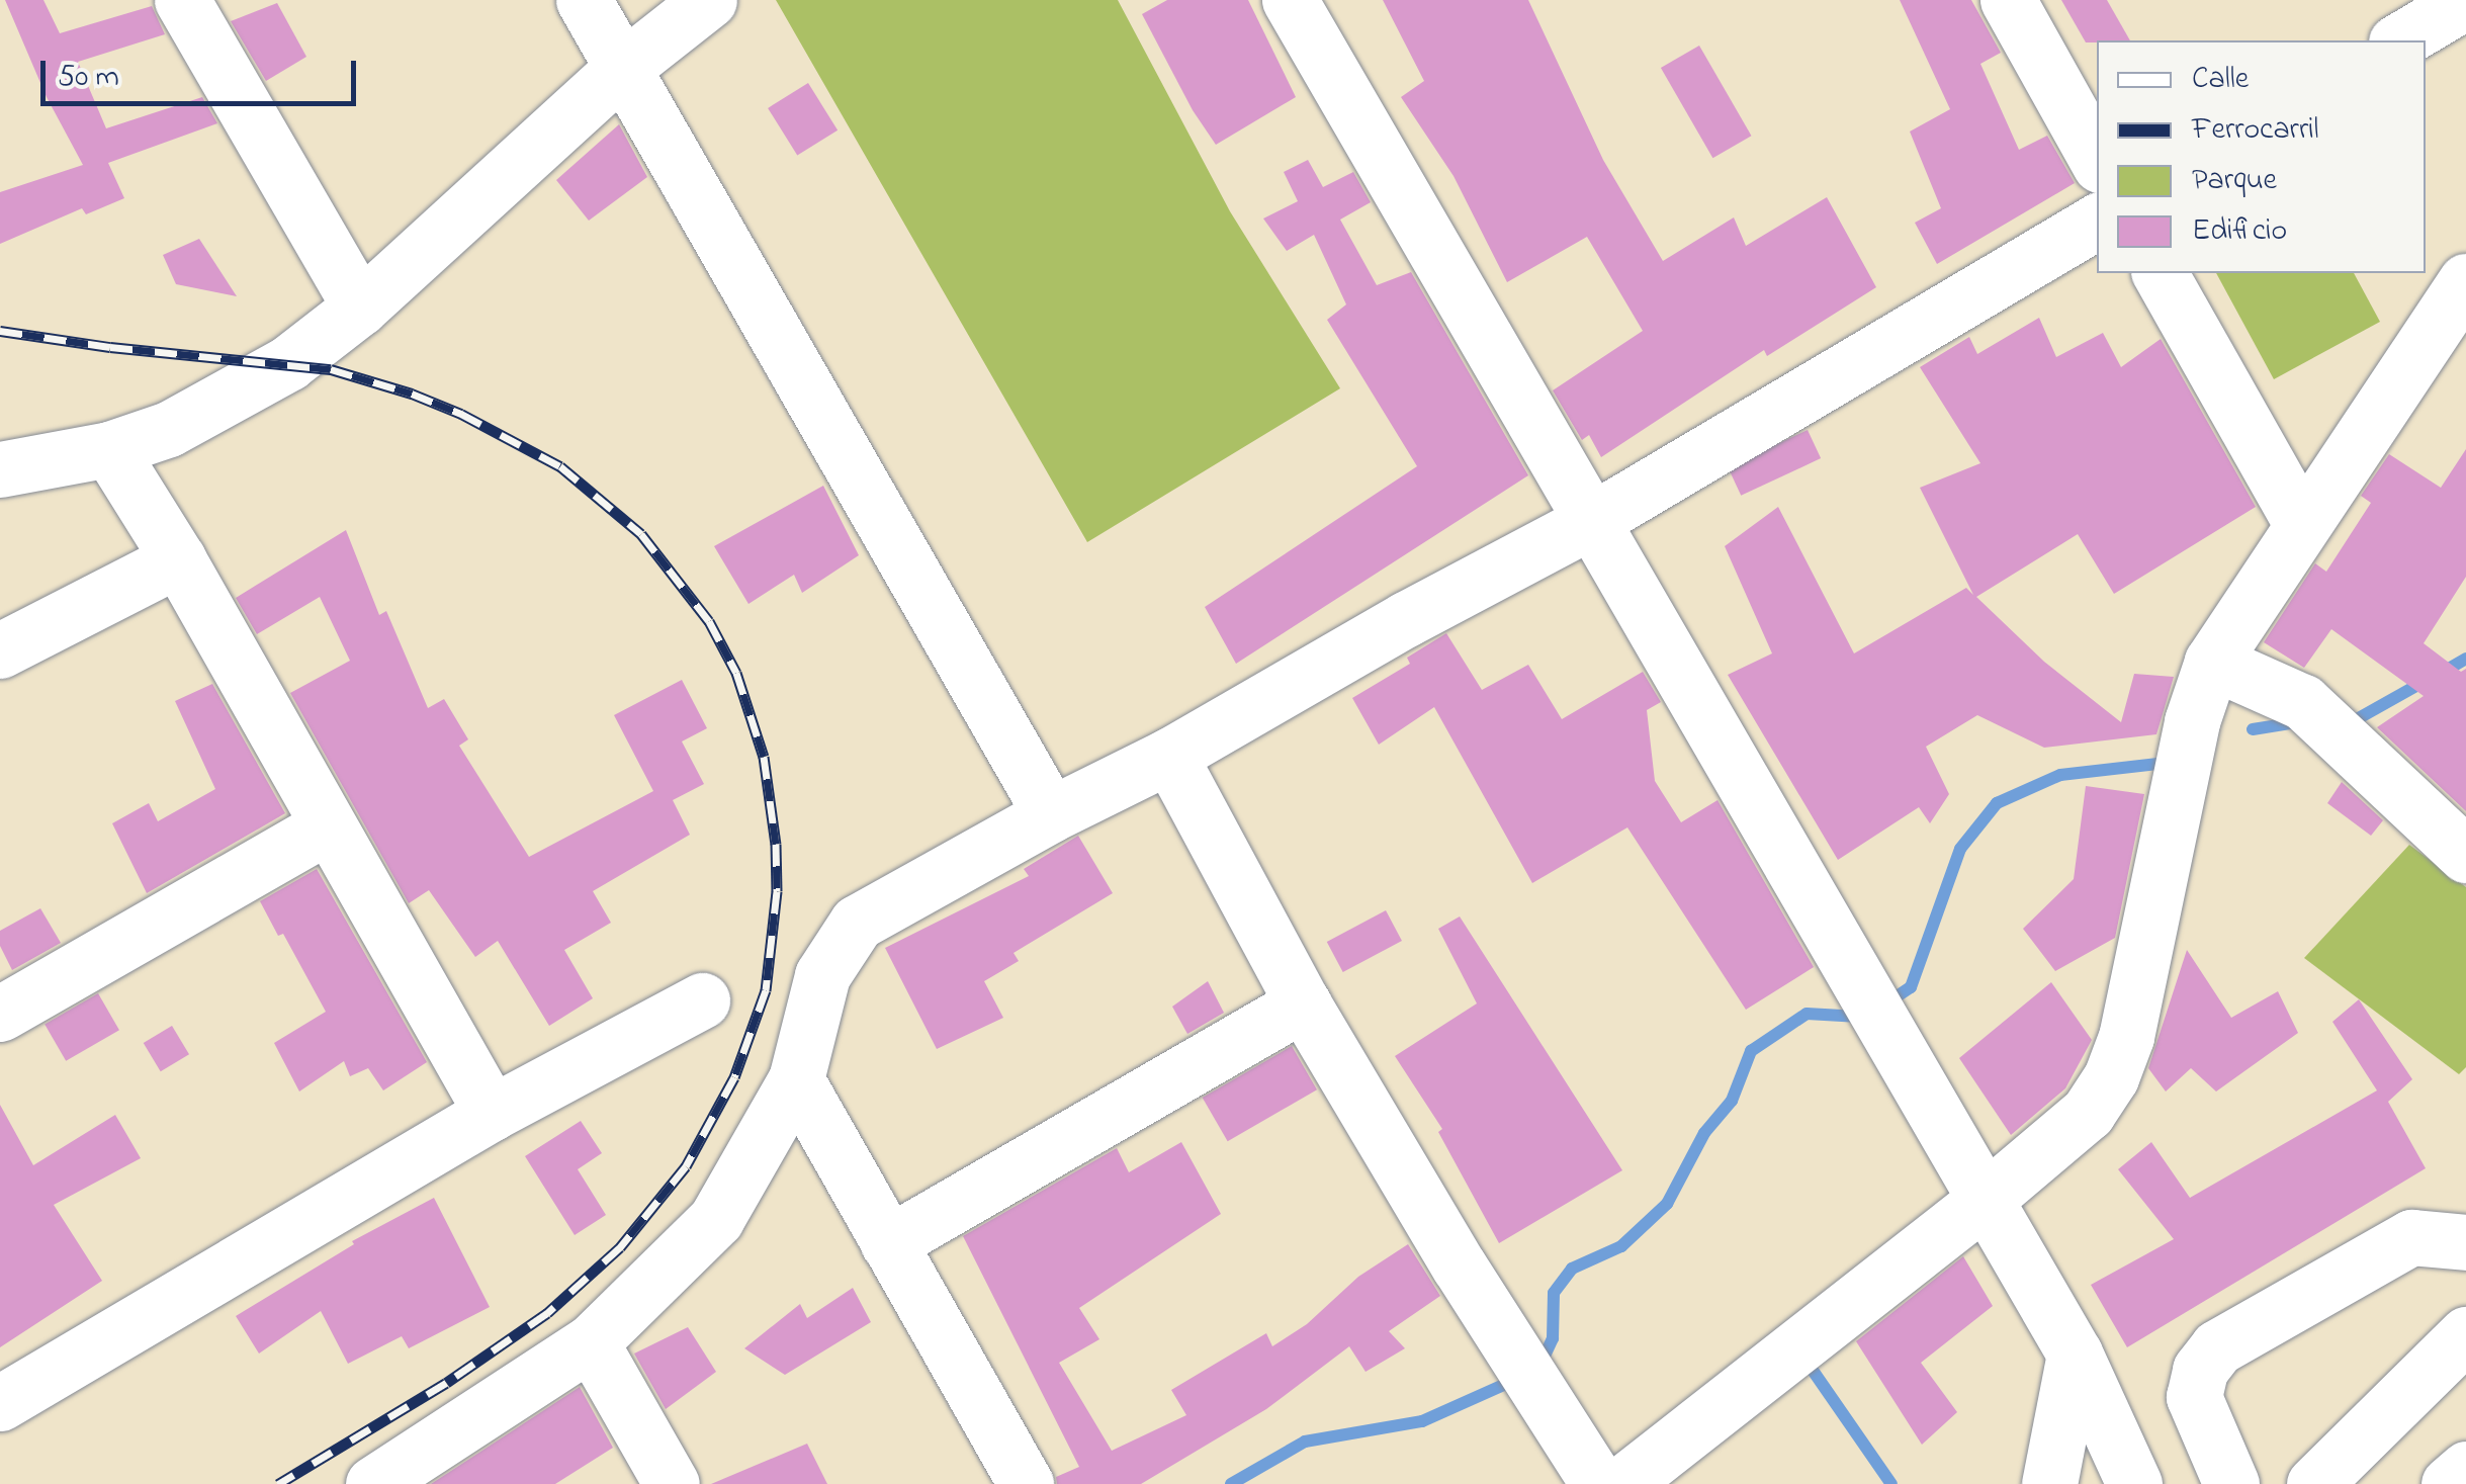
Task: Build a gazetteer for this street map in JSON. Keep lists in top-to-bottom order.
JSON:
{
  "legend": [
    "Calle",
    "Ferrocarril",
    "Parque",
    "Edificio"
  ],
  "scale_bar": "50 m"
}
